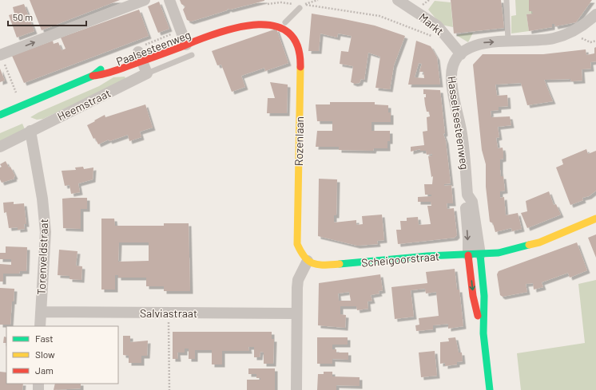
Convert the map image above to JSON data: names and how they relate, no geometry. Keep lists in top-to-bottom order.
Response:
{
  "streets": {
    "street": [
      "Markt",
      "Paalsesteenweg",
      "Heemstraat",
      "Hasseltsesteenweg",
      "Rozenlaan",
      "Torenveldstraat",
      "Scheigoorstraat",
      "Salviastraat"
    ]
  },
  "crossings": [
    ["Markt", "Hasseltsesteenweg"],
    ["Heemstraat", "Torenveldstraat"],
    ["Hasseltsesteenweg", "Scheigoorstraat"],
    ["Rozenlaan", "Scheigoorstraat"],
    ["Torenveldstraat", "Salviastraat"]
  ],
  "legend": ["Fast", "Slow", "Jam"],
  "scale_bar": "50 m"
}
